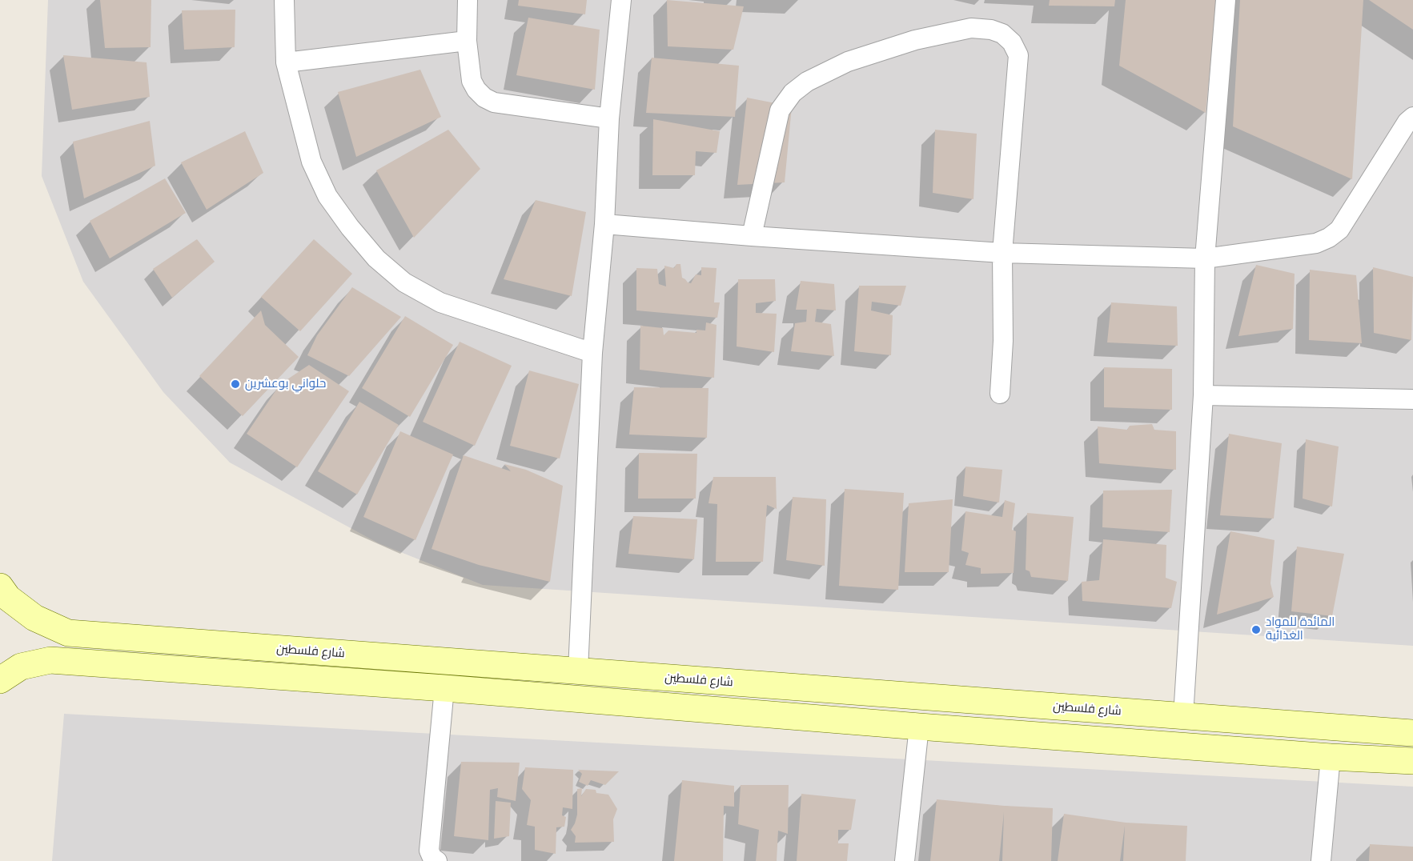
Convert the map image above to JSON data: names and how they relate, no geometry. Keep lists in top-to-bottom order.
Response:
{
  "streets": {
    "street": ["شارع فلسطين"]
  },
  "places": ["حلواني بوعشرين", "المائدة للمواد الغذائية"]
}
